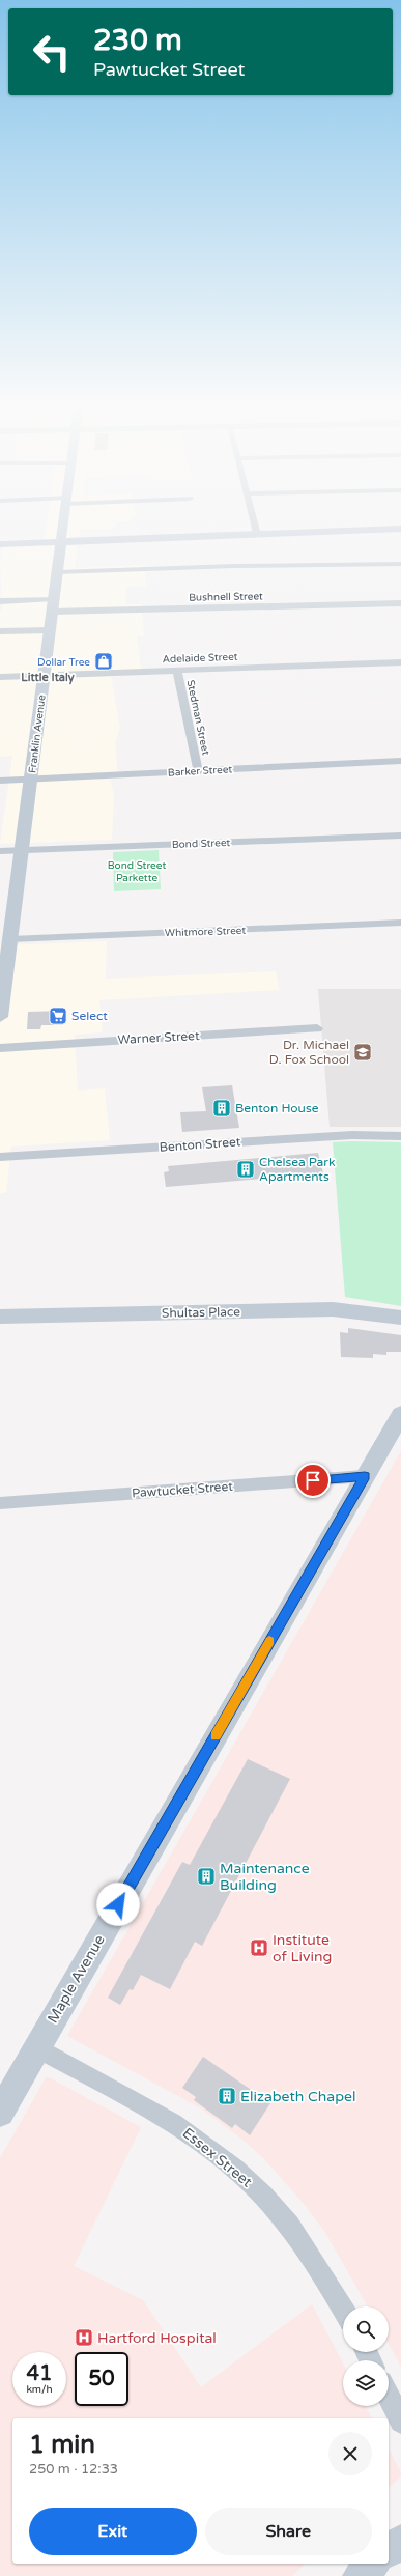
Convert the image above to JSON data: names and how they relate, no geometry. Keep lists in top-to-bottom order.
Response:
{
  "streets": {
    "main road": ["Franklin Avenue", "Shultas Place", "Maple Avenue"],
    "street": [
      "Bushnell Street",
      "Adelaide Street",
      "Stedman Street",
      "Barker Street",
      "Bond Street",
      "Whitmore Street",
      "Warner Street",
      "Benton Street",
      "Pawtucket Street",
      "Essex Street"
    ]
  },
  "crossings": [
    ["Bushnell Street", "Franklin Avenue"],
    ["Adelaide Street", "Stedman Street"],
    ["Adelaide Street", "Franklin Avenue"],
    ["Stedman Street", "Barker Street"],
    ["Franklin Avenue", "Barker Street"],
    ["Franklin Avenue", "Bond Street"],
    ["Franklin Avenue", "Whitmore Street"],
    ["Pawtucket Street", "Maple Avenue"],
    ["Maple Avenue", "Essex Street"]
  ],
  "districts": ["Little Italy"],
  "parks": ["Bond Street Parkette"],
  "places": {
    "shop": ["Dollar Tree"],
    "supermarket": ["Select"],
    "school or university": ["Dr. Michael D. Fox School"],
    "building": [
      "Benton House",
      "Chelsea Park Apartments",
      "Maintenance Building",
      "Elizabeth Chapel"
    ],
    "hospital": ["Institute of Living", "Hartford Hospital"]
  },
  "page": {
    "turn": ["230 m", "Pawtucket Street"],
    "speed": "41 km/h",
    "limit": "50",
    "heading": ["1 min", "250 m · 12:33"],
    "buttons": ["Exit", "Share"]
  }
}
